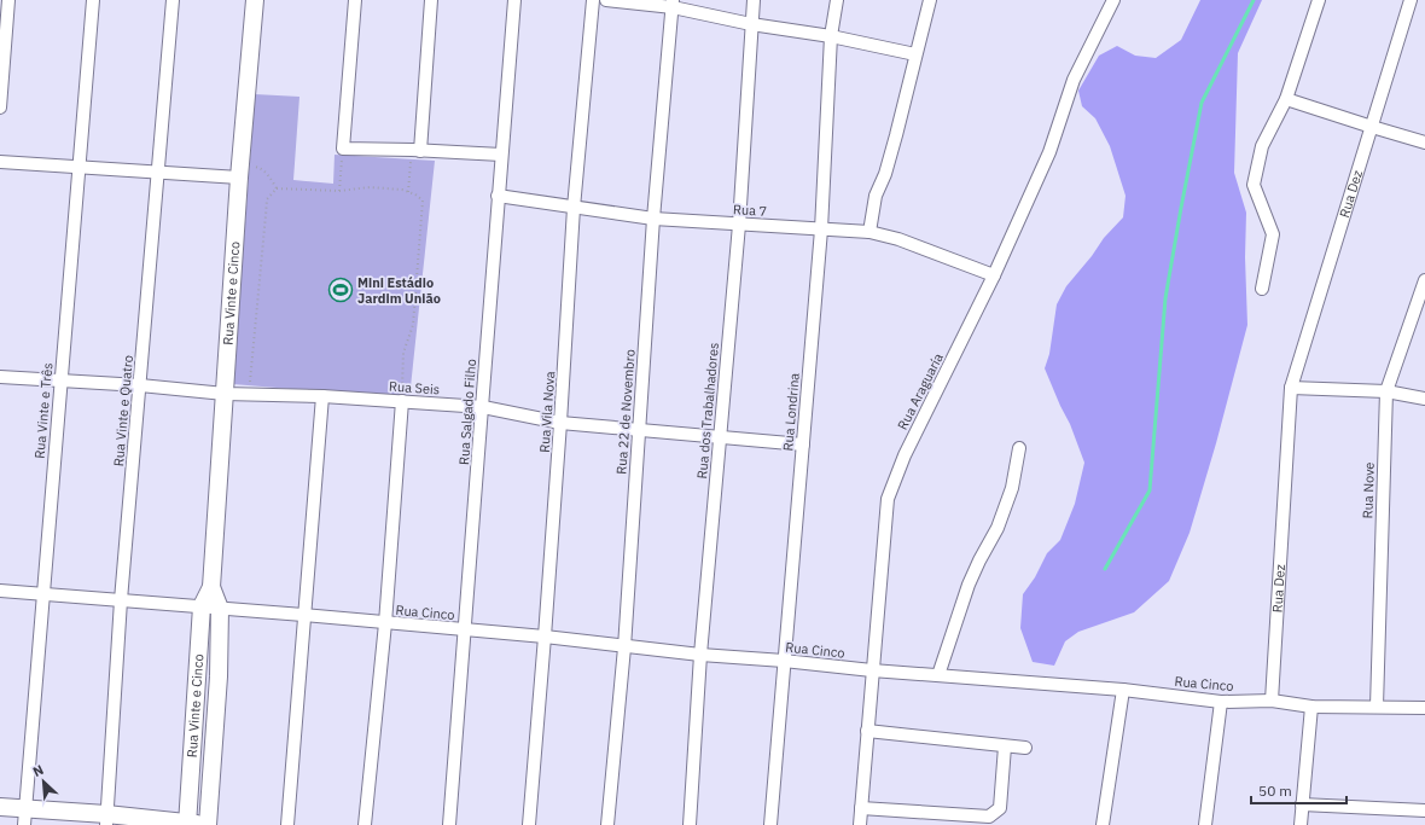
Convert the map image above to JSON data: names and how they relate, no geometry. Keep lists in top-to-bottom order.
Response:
{
  "streets": {
    "street": [
      "Rua Dez",
      "Rua 7",
      "Rua Vinte e Cinco",
      "Rua Seis",
      "Rua Araguaría",
      "Rua Vinte e Três",
      "Rua Vinte e Quatro",
      "Rua dos Trabalhadores",
      "Rua Salgado Filho",
      "Rua Vila Nova",
      "Rua 22 de Novembro",
      "Rua Londrina",
      "Rua Nove",
      "Rua Cinco"
    ]
  },
  "crossings": [
    ["Rua Dez", "Rua Cinco"],
    ["Rua 7", "Rua Araguaría"],
    ["Rua 7", "Rua dos Trabalhadores"],
    ["Rua 7", "Rua Salgado Filho"],
    ["Rua 7", "Rua Vila Nova"],
    ["Rua 7", "Rua 22 de Novembro"],
    ["Rua 7", "Rua Londrina"],
    ["Rua Vinte e Cinco", "Rua Seis"],
    ["Rua Vinte e Cinco", "Rua Cinco"],
    ["Rua Seis", "Rua Vinte e Três"],
    ["Rua Seis", "Rua Vinte e Quatro"],
    ["Rua Seis", "Rua dos Trabalhadores"],
    ["Rua Seis", "Rua Salgado Filho"],
    ["Rua Seis", "Rua Vila Nova"],
    ["Rua Seis", "Rua 22 de Novembro"],
    ["Rua Seis", "Rua Londrina"],
    ["Rua Araguaría", "Rua Cinco"],
    ["Rua Vinte e Três", "Rua Cinco"],
    ["Rua Vinte e Quatro", "Rua Cinco"],
    ["Rua dos Trabalhadores", "Rua Cinco"],
    ["Rua Salgado Filho", "Rua Cinco"],
    ["Rua Vila Nova", "Rua Cinco"],
    ["Rua 22 de Novembro", "Rua Cinco"],
    ["Rua Londrina", "Rua Cinco"],
    ["Rua Nove", "Rua Cinco"]
  ],
  "places": {
    "sports": ["Mini Estádio Jardim União"]
  },
  "scale_bar": "50 m",
  "north": "top left"
}
